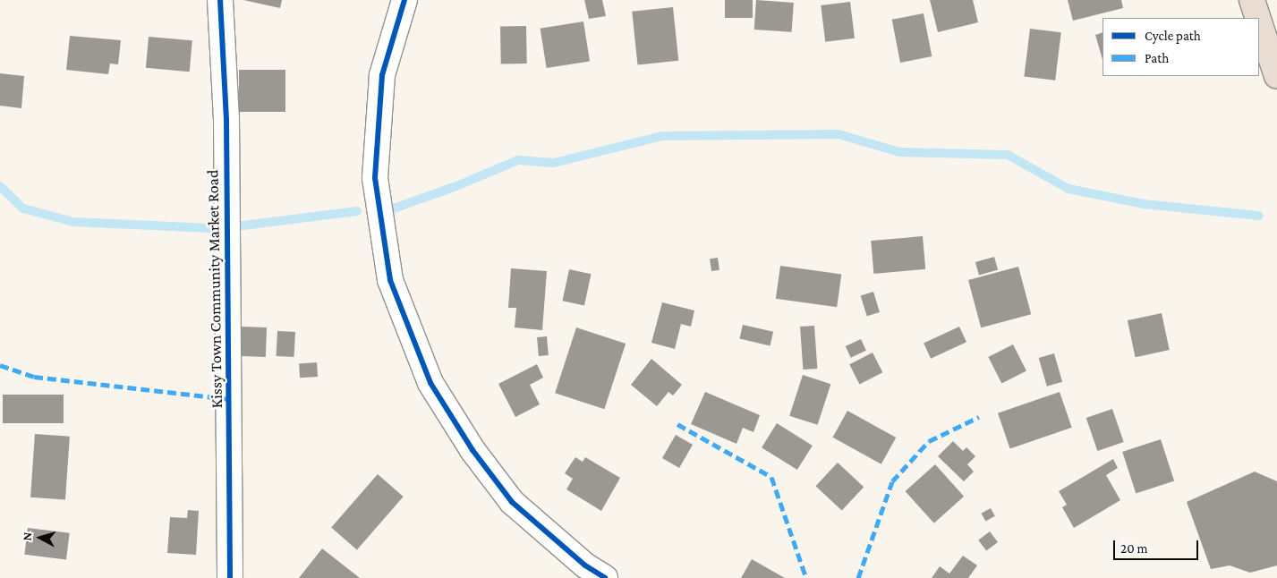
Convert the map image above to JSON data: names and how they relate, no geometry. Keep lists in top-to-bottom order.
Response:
{
  "streets": {
    "street": ["Kissy Town Community Market Road"]
  },
  "legend": ["Cycle path", "Path"],
  "scale_bar": "20 m",
  "north": "left"
}
